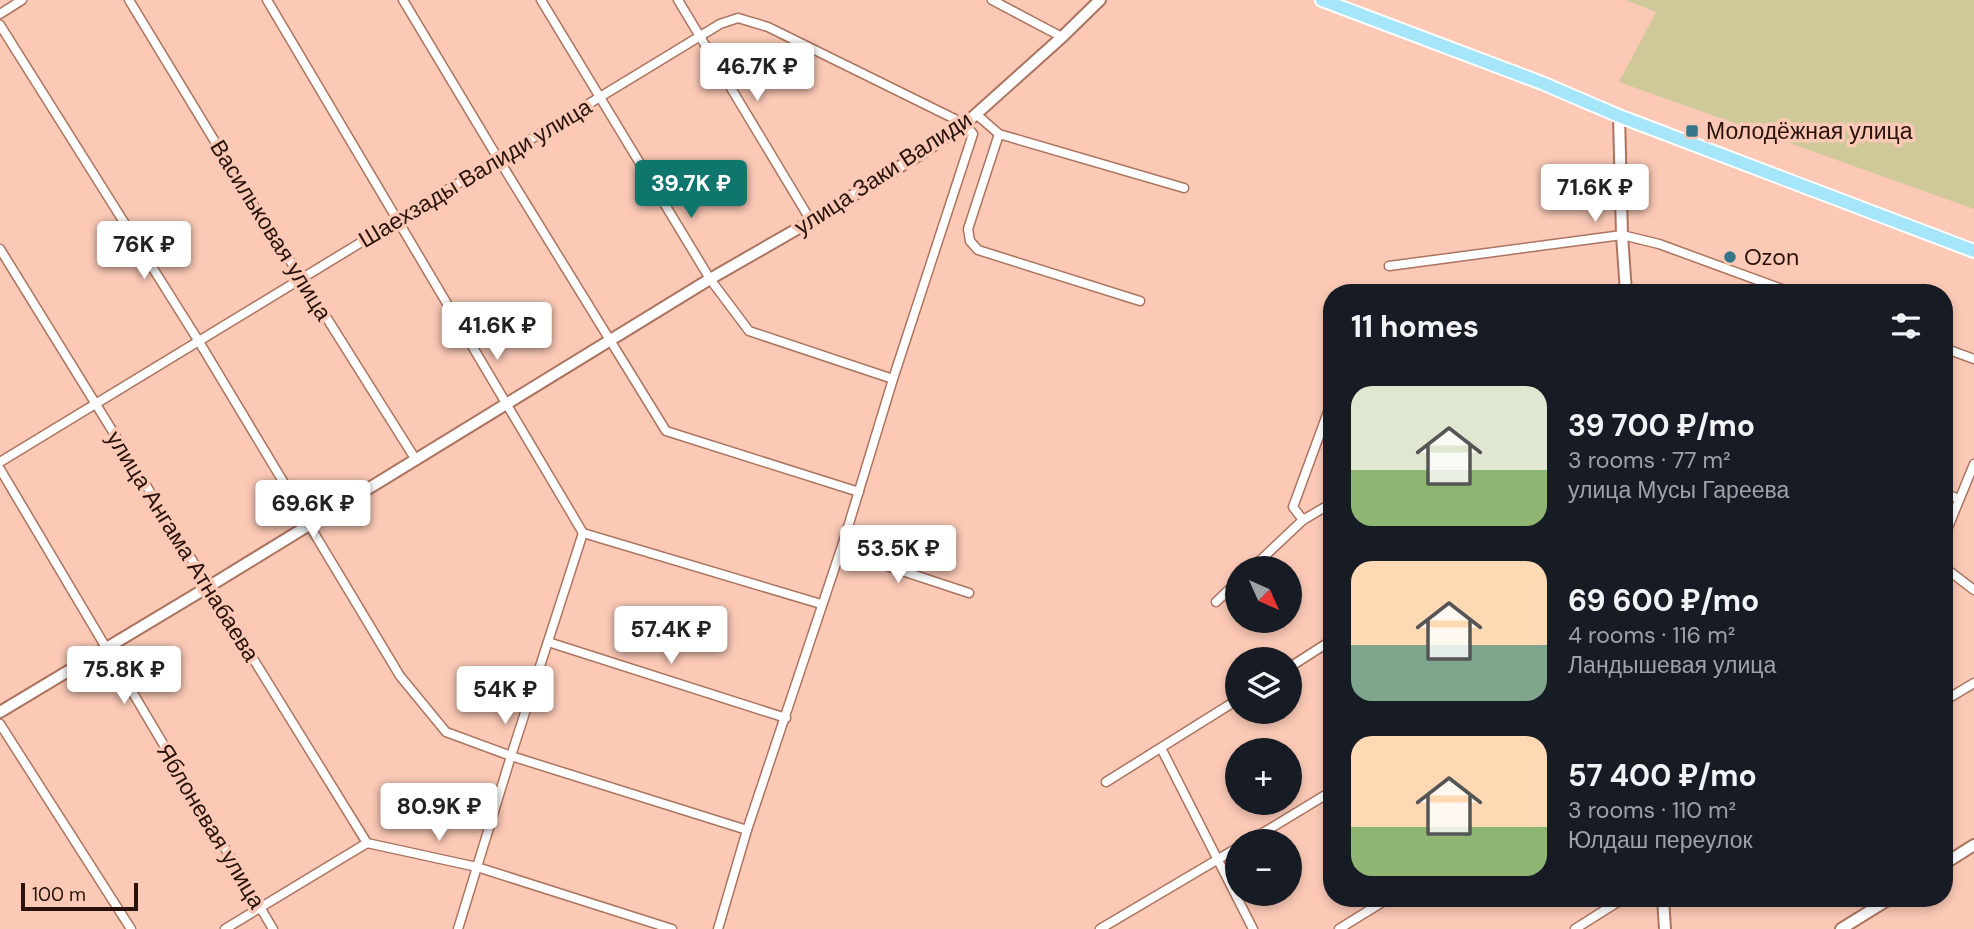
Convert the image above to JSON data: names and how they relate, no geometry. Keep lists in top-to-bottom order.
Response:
{
  "streets": {
    "street": [
      "Шаехзады Валиди улица",
      "улица Заки Валиди",
      "Васильковая улица",
      "улица Ангама Атнабаева",
      "Яблоневая улица"
    ]
  },
  "crossings": [
    ["Шаехзады Валиди улица", "улица Заки Валиди"],
    ["Шаехзады Валиди улица", "Васильковая улица"],
    ["Шаехзады Валиди улица", "улица Ангама Атнабаева"],
    ["улица Заки Валиди", "Васильковая улица"],
    ["улица Заки Валиди", "улица Ангама Атнабаева"],
    ["улица Заки Валиди", "Яблоневая улица"]
  ],
  "places": {
    "transit": ["Молодёжная улица"],
    "other": ["Ozon"]
  },
  "scale_bar": "100 m",
  "north": "bottom right",
  "page": {
    "price": [
      "46.7K ₽",
      "39.7K ₽",
      "71.6K ₽",
      "76K ₽",
      "41.6K ₽",
      "69.6K ₽",
      "53.5K ₽",
      "57.4K ₽",
      "75.8K ₽",
      "54K ₽",
      "80.9K ₽"
    ],
    "heading": "11 homes",
    "list": [
      {
        "name": "39 700 ₽/mo",
        "note": "3 rooms · 77 m² · улица Мусы Гареева"
      },
      {
        "name": "69 600 ₽/mo",
        "note": "4 rooms · 116 m² · Ландышевая улица"
      },
      {
        "name": "57 400 ₽/mo",
        "note": "3 rooms · 110 m² · Юлдаш переулок"
      }
    ],
    "map_buttons": ["+", "−"],
    "scale": "100 m"
  }
}
